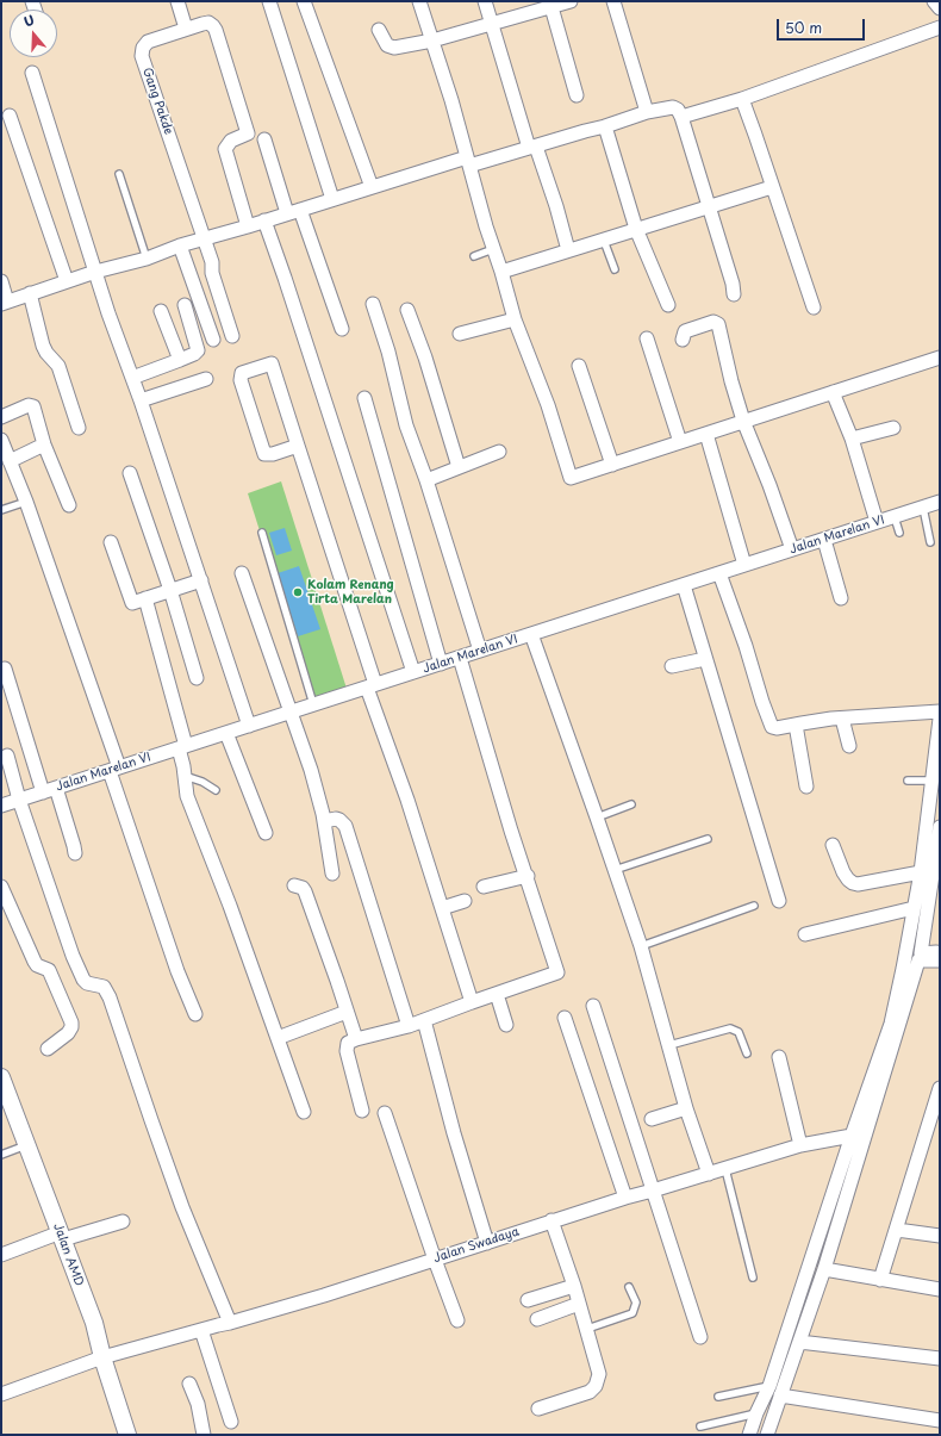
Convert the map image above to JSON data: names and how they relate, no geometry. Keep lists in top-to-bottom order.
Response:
{
  "streets": {
    "street": [
      "Gang Pakde",
      "Jalan Marelan VI",
      "Jalan Swadaya",
      "Jalan AMD"
    ]
  },
  "crossings": [
    ["Jalan Swadaya", "Jalan AMD"]
  ],
  "places": ["Kolam Renang Tirta Marelan"],
  "scale_bar": "50 m",
  "north": "top"
}
